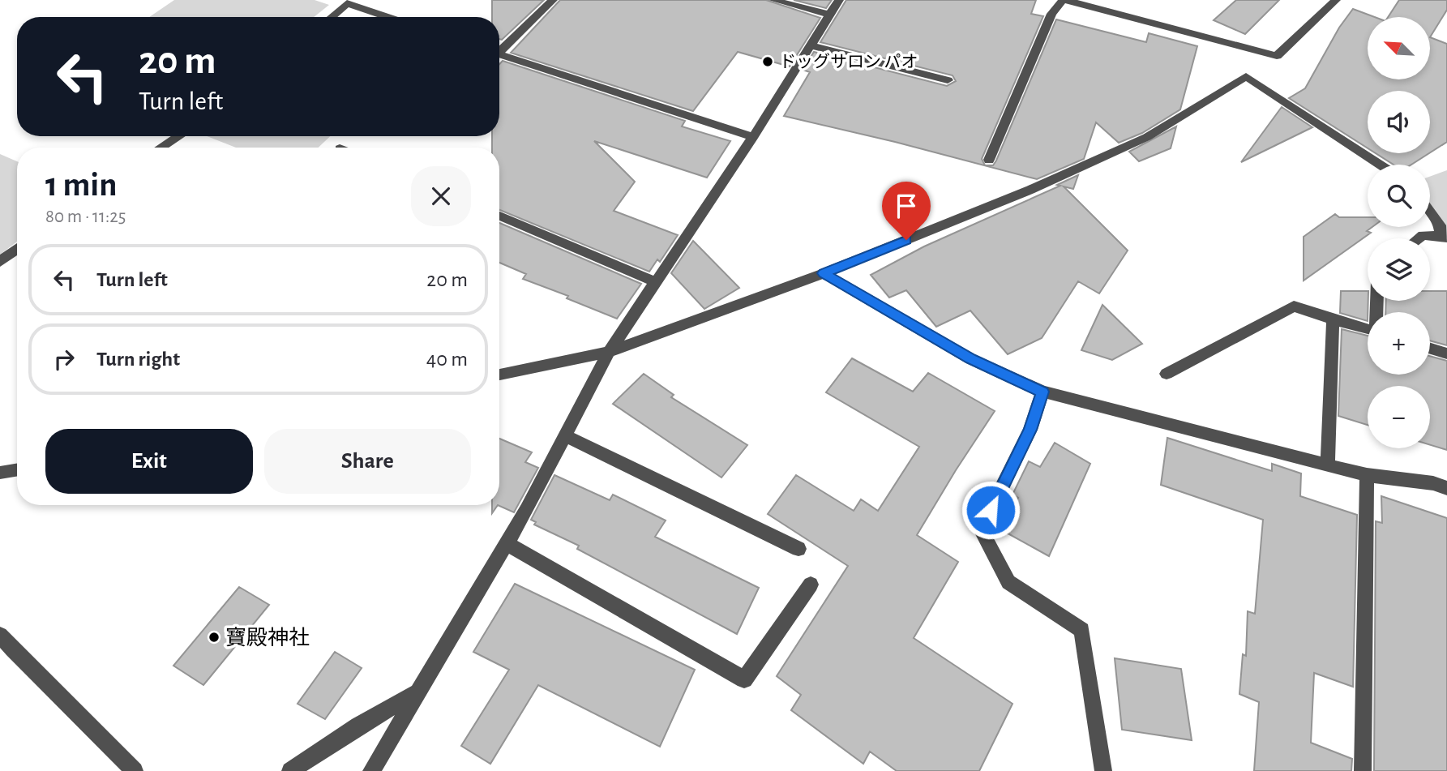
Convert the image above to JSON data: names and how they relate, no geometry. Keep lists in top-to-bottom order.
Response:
{
  "places": ["ドッグサロン パオ", "寶殿神社"],
  "north": "top left",
  "page": {
    "map_buttons": ["+", "−"],
    "turn": ["20 m", "Turn left"],
    "heading": ["1 min", "80 m · 11:25"],
    "list": [
      {
        "name": "Turn left",
        "value": "20 m"
      },
      {
        "name": "Turn right",
        "value": "40 m"
      }
    ],
    "buttons": ["Exit", "Share"]
  }
}
